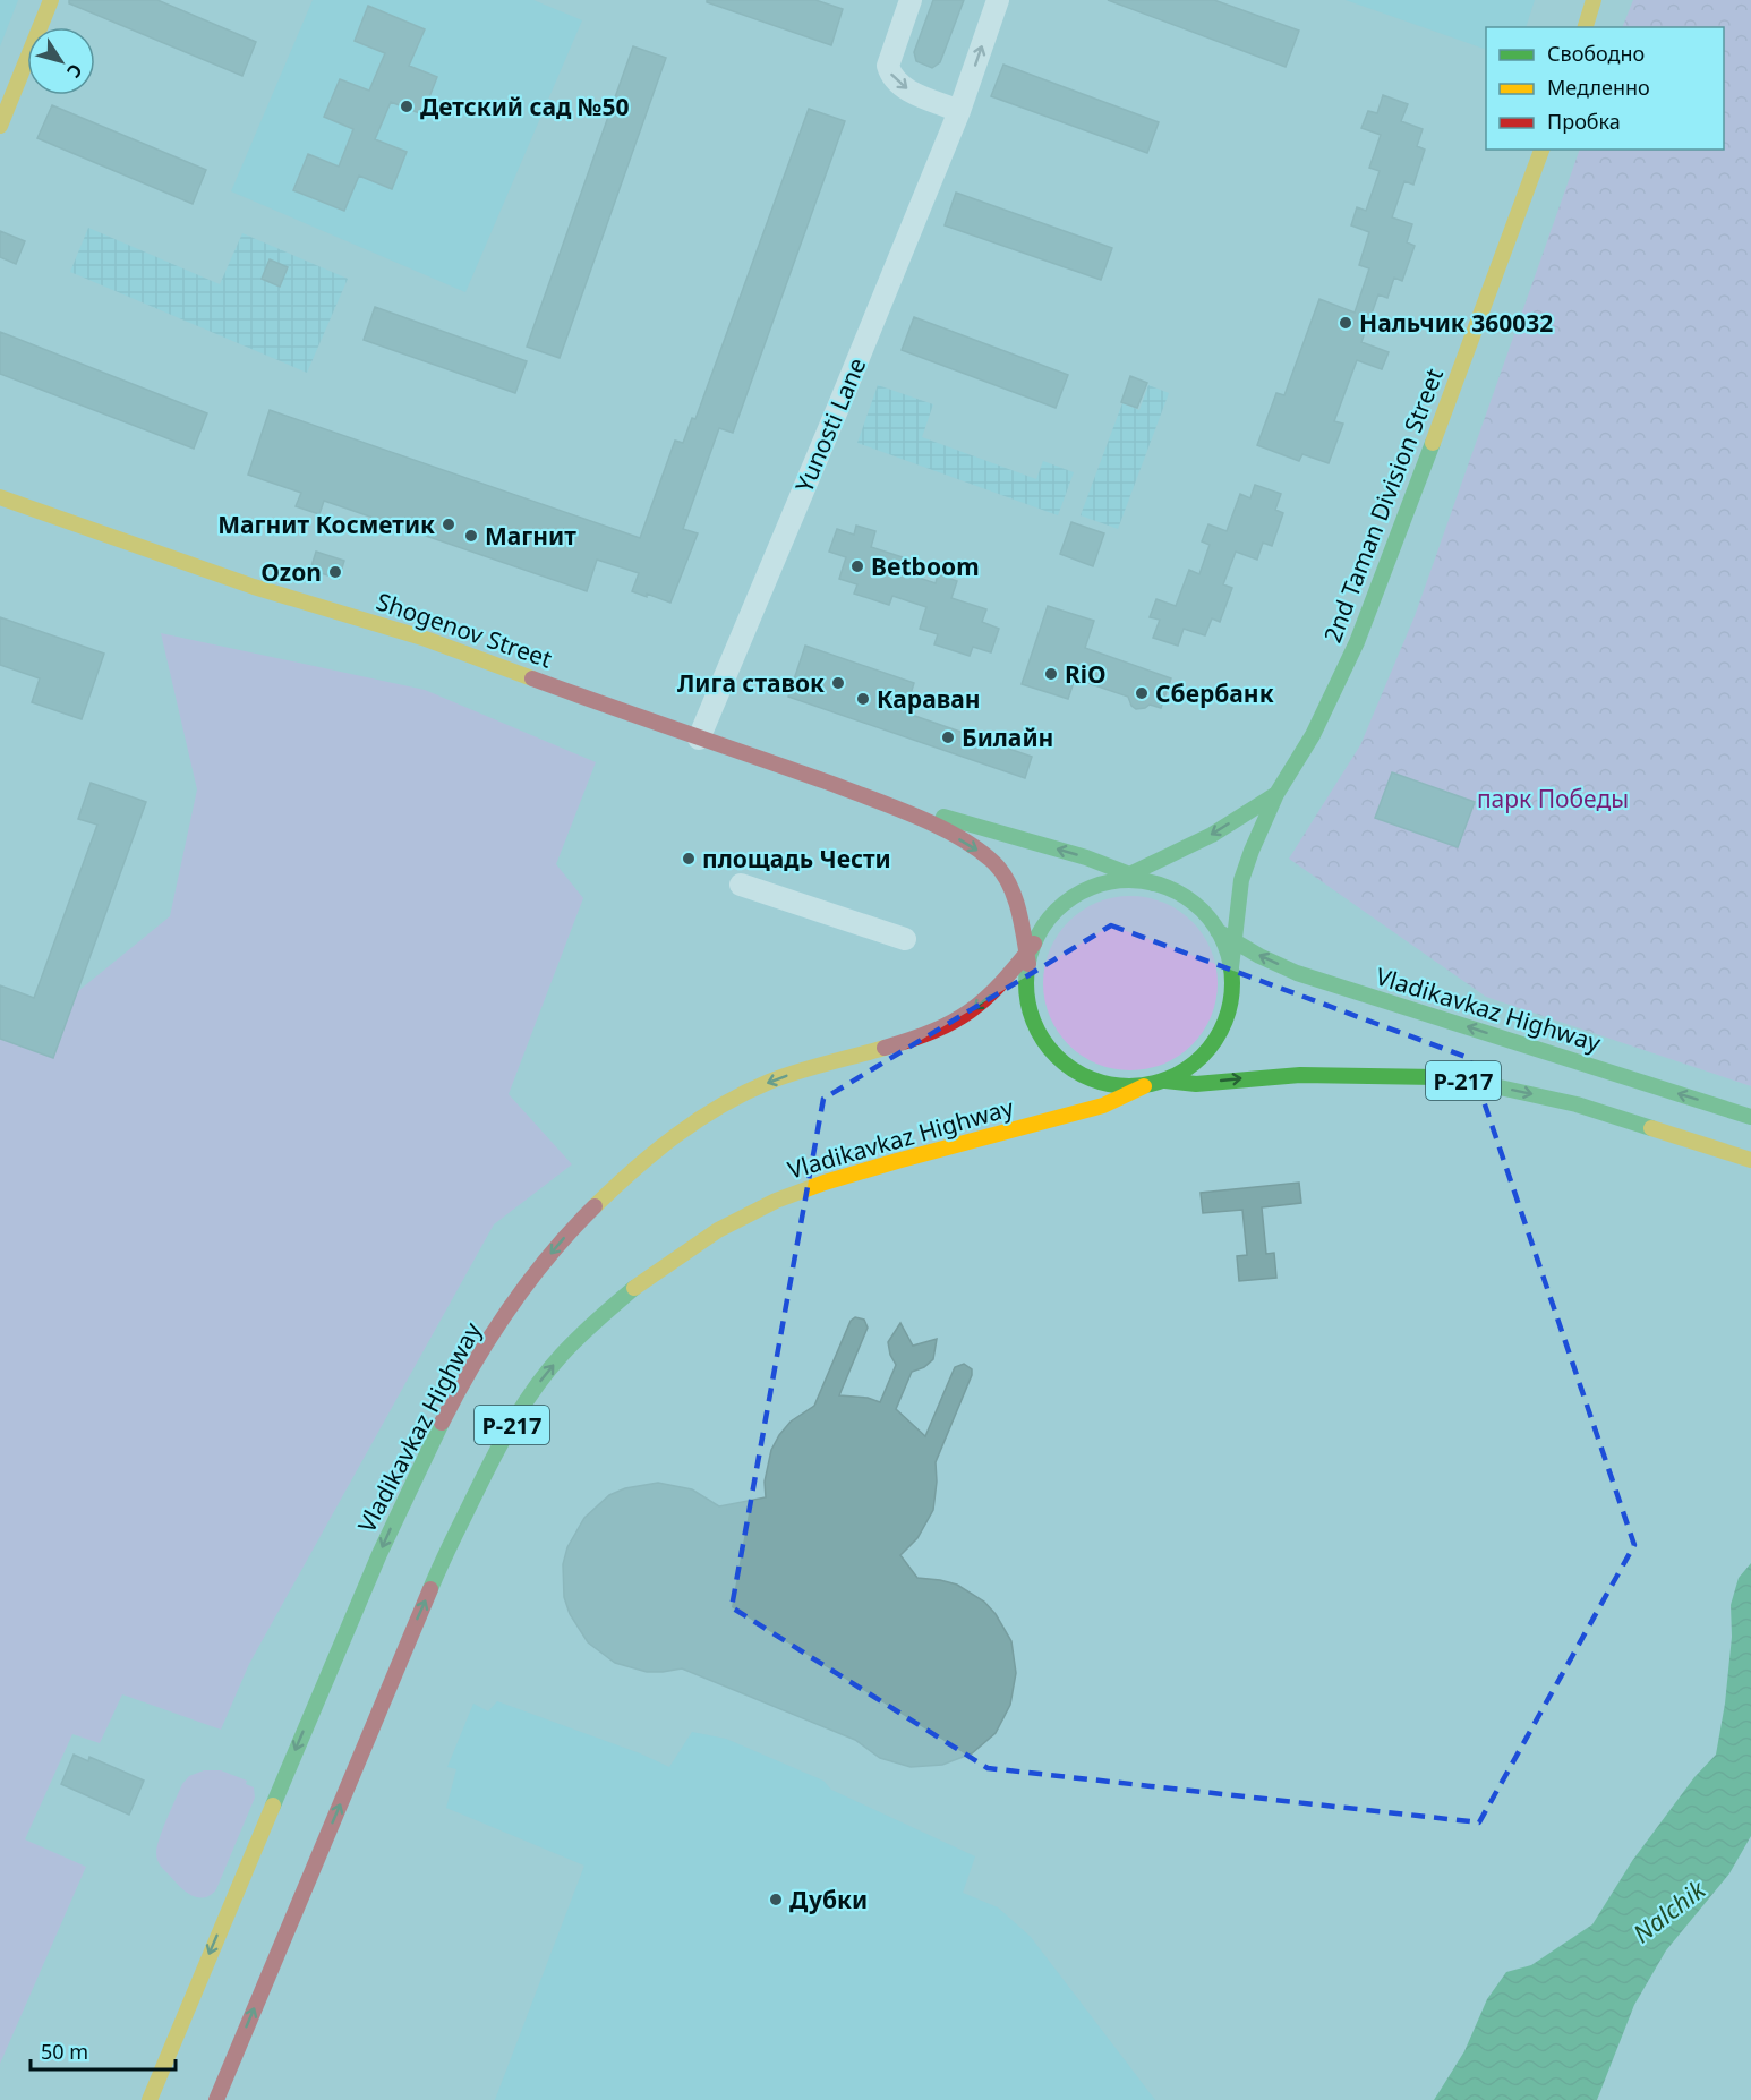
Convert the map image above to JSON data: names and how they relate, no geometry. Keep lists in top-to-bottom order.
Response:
{
  "streets": {
    "main road": [
      "2nd Taman Division Street",
      "Shogenov Street",
      "Vladikavkaz Highway",
      "Р-217"
    ],
    "street": ["Yunosti Lane"]
  },
  "crossings": [
    ["Yunosti Lane", "Shogenov Street"],
    ["2nd Taman Division Street", "Vladikavkaz Highway"],
    ["2nd Taman Division Street", "Р-217"],
    ["Vladikavkaz Highway", "Р-217"]
  ],
  "water": ["Nalchik"],
  "parks": ["парк Победы"],
  "places": [
    "Детский сад №50",
    "Нальчик 360032",
    "Магнит Косметик",
    "Магнит",
    "Betboom",
    "Ozon",
    "RiO",
    "Лига ставок",
    "Сбербанк",
    "Караван",
    "Билайн",
    "площадь Чести",
    "Дубки"
  ],
  "legend": ["Свободно", "Медленно", "Пробка"],
  "scale_bar": "50 m",
  "north": "bottom right"
}
